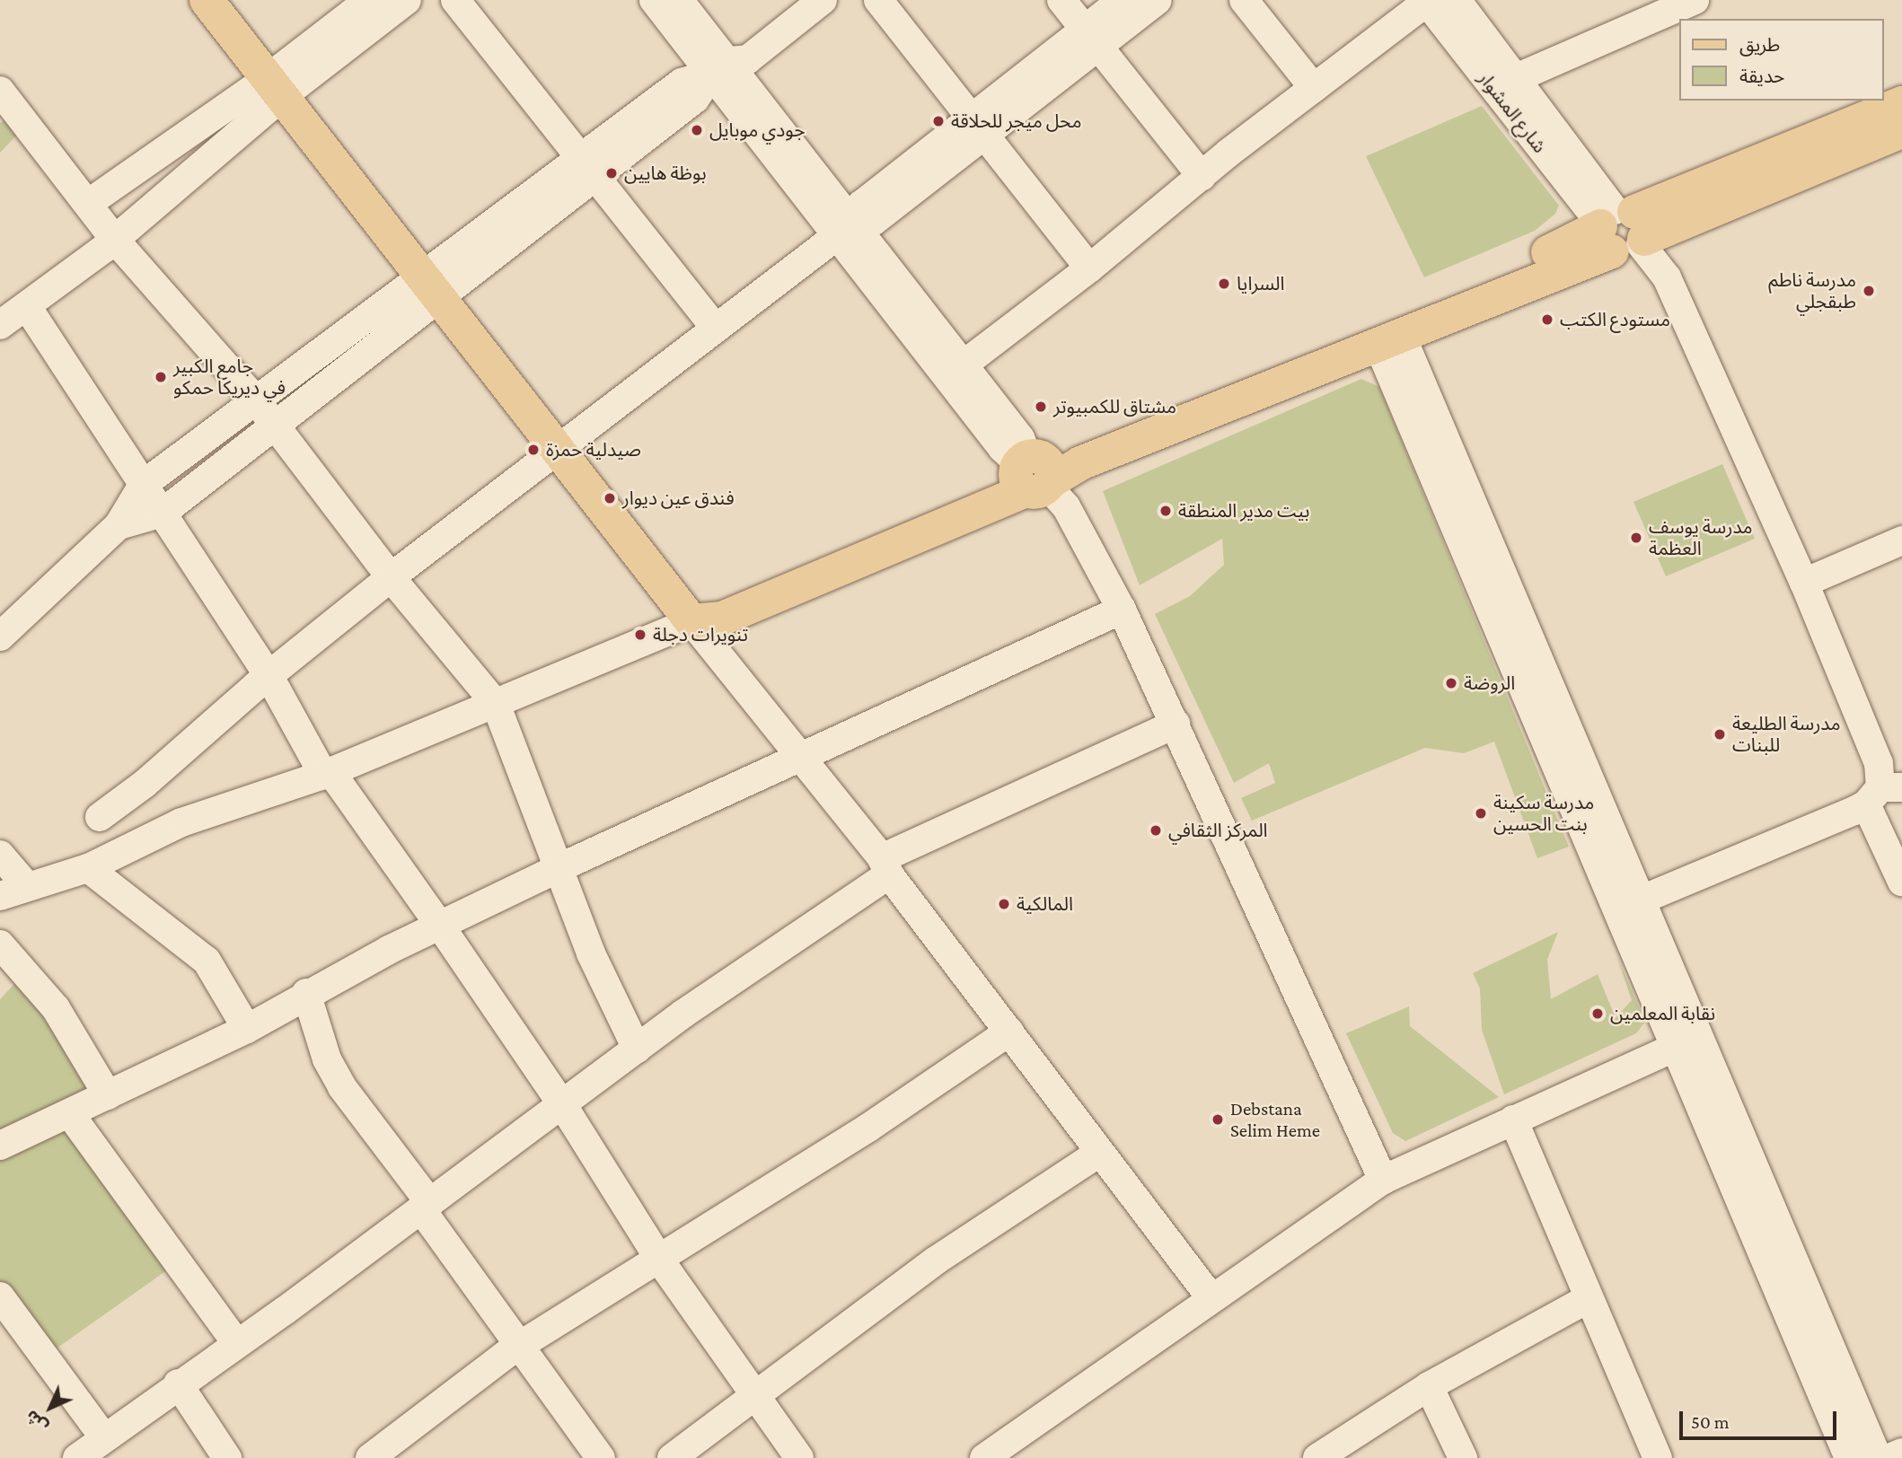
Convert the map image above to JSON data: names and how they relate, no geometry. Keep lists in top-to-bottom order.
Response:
{
  "streets": {
    "street": ["شارع المشوار"]
  },
  "places": [
    "محل ميجر للحلاقة",
    "جودي موبايل",
    "بوظة هايين",
    "السرايا",
    "مدرسة ناطم طبقجلي",
    "مستودع الكتب",
    "جامع الكبير في ديريكا حمكو",
    "مشتاق للكمبيوتر",
    "صيدلية حمزة",
    "فندق عين ديوار",
    "بيت مدير المنطقة",
    "مدرسة يوسف العظمة",
    "تنويرات دجلة",
    "الروضة",
    "مدرسة الطليعة للبنات",
    "مدرسة سكينة بنت الحسين",
    "المركز الثقافي",
    "المالكية",
    "نقابة المعلمين",
    "Debstana Selim Heme"
  ],
  "legend": ["طريق", "حديقة"],
  "scale_bar": "50 m",
  "north": "bottom left"
}
